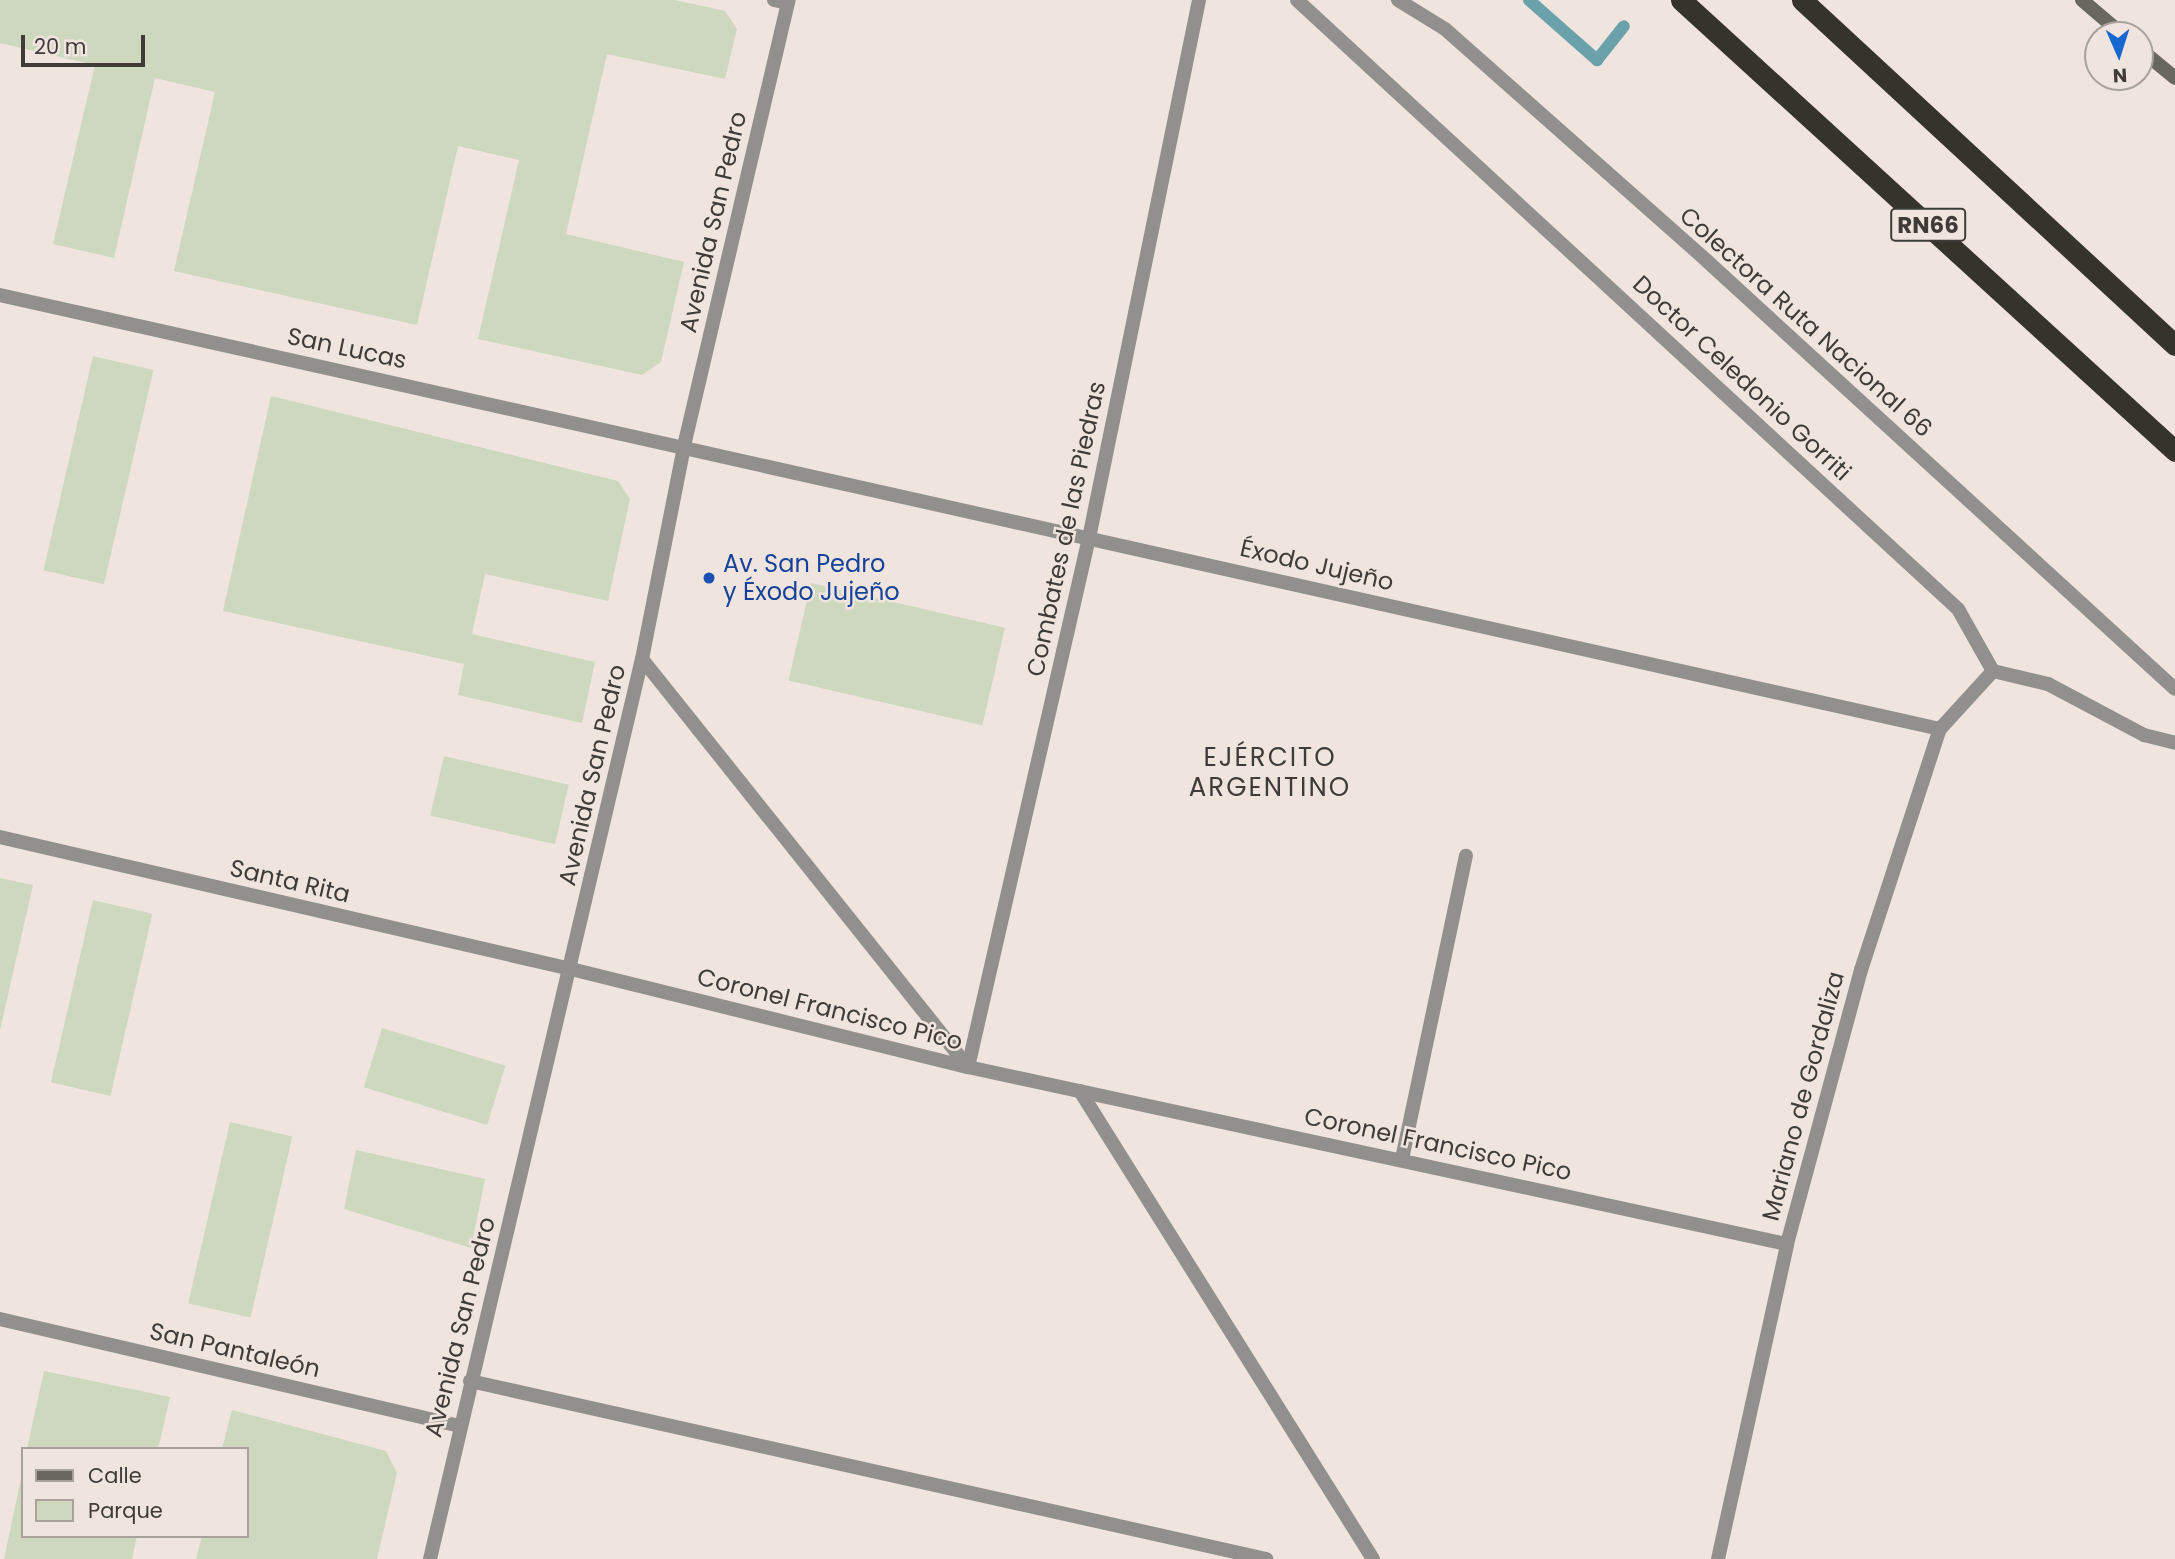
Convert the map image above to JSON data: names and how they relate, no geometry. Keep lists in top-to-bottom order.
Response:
{
  "streets": {
    "highway": ["RN66"],
    "street": [
      "Avenida San Pedro",
      "Colectora Ruta Nacional 66",
      "San Lucas",
      "Doctor Celedonio Gorriti",
      "Combates de las Piedras",
      "Éxodo Jujeño",
      "Santa Rita",
      "Coronel Francisco Pico",
      "Mariano de Gordaliza",
      "San Pantaleón"
    ]
  },
  "crossings": [
    ["Avenida San Pedro", "San Lucas"],
    ["Avenida San Pedro", "Éxodo Jujeño"],
    ["Avenida San Pedro", "Santa Rita"],
    ["Avenida San Pedro", "Coronel Francisco Pico"],
    ["Avenida San Pedro", "San Pantaleón"],
    ["San Lucas", "Éxodo Jujeño"],
    ["Doctor Celedonio Gorriti", "Mariano de Gordaliza"],
    ["Combates de las Piedras", "Éxodo Jujeño"],
    ["Combates de las Piedras", "Coronel Francisco Pico"],
    ["Éxodo Jujeño", "Mariano de Gordaliza"],
    ["Santa Rita", "Coronel Francisco Pico"],
    ["Coronel Francisco Pico", "Mariano de Gordaliza"]
  ],
  "districts": ["EJÉRCITO ARGENTINO"],
  "places": ["Av. San Pedro y Éxodo Jujeño"],
  "legend": ["Calle", "Parque"],
  "scale_bar": "20 m",
  "north": "bottom"
}
